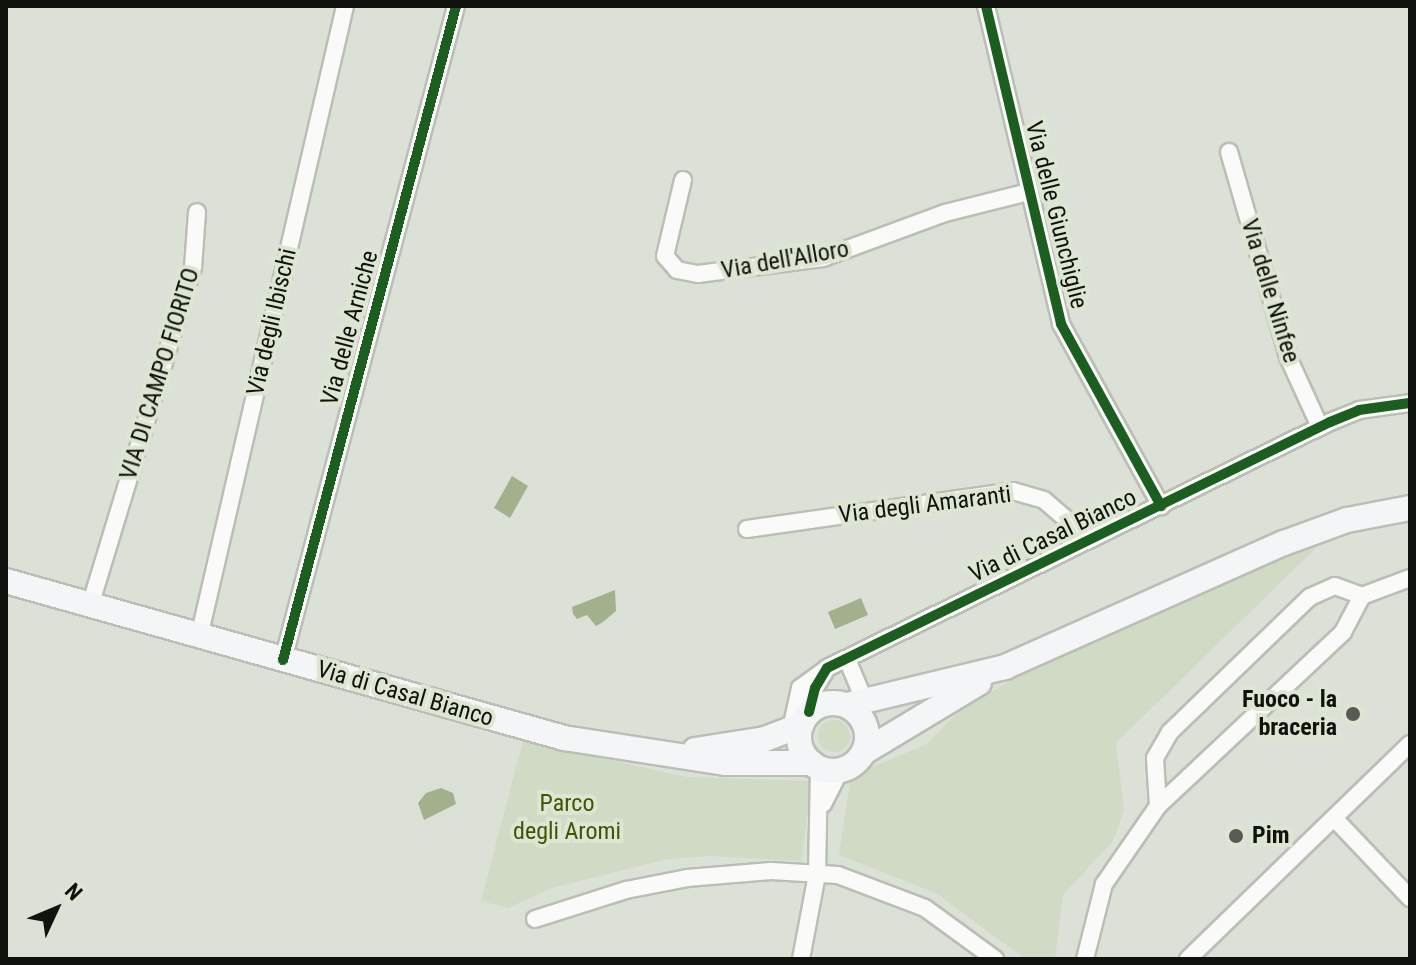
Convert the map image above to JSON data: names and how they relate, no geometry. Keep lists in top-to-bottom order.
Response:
{
  "streets": {
    "main road": ["Via di Casal Bianco"],
    "street": [
      "Via delle Giunchiglie",
      "Via dell'Alloro",
      "Via delle Ninfee",
      "Via degli Ibischi",
      "Via delle Arniche",
      "VIA DI CAMPO FIORITO",
      "Via degli Amaranti"
    ]
  },
  "crossings": [
    ["Via delle Giunchiglie", "Via dell'Alloro"],
    ["Via delle Giunchiglie", "Via di Casal Bianco"],
    ["Via delle Ninfee", "Via di Casal Bianco"],
    ["Via degli Ibischi", "Via di Casal Bianco"],
    ["Via delle Arniche", "Via di Casal Bianco"],
    ["VIA DI CAMPO FIORITO", "Via di Casal Bianco"],
    ["Via degli Amaranti", "Via di Casal Bianco"]
  ],
  "parks": ["Parco degli Aromi"],
  "places": ["Fuoco - la braceria", "Pim"],
  "north": "top right"
}
